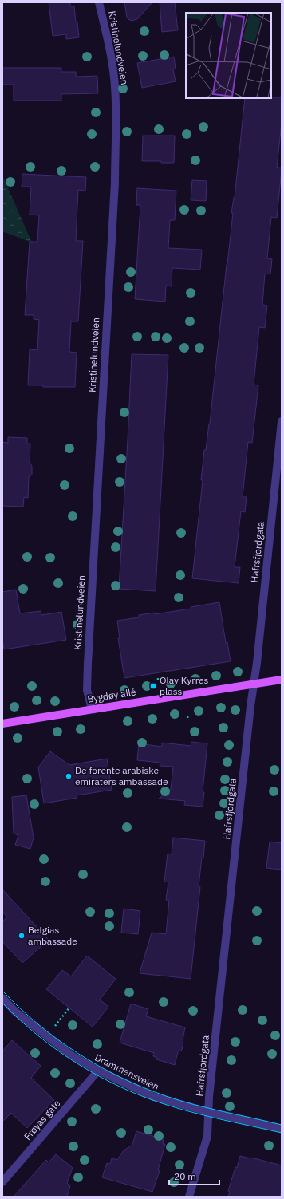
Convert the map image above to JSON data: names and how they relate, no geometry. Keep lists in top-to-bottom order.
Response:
{
  "streets": {
    "main road": ["Bygdøy allé"],
    "street": [
      "Kristinelundveien",
      "Hafrsfjordgata",
      "Drammensveien",
      "Frøyas gate"
    ]
  },
  "crossings": [
    ["Kristinelundveien", "Bygdøy allé"],
    ["Hafrsfjordgata", "Bygdøy allé"],
    ["Hafrsfjordgata", "Drammensveien"],
    ["Drammensveien", "Frøyas gate"]
  ],
  "places": {
    "transit": ["Olav Kyrres plass"],
    "other": ["De forente arabiske emiraters ambassade", "Belgias ambassade"]
  },
  "scale_bar": "20 m"
}
